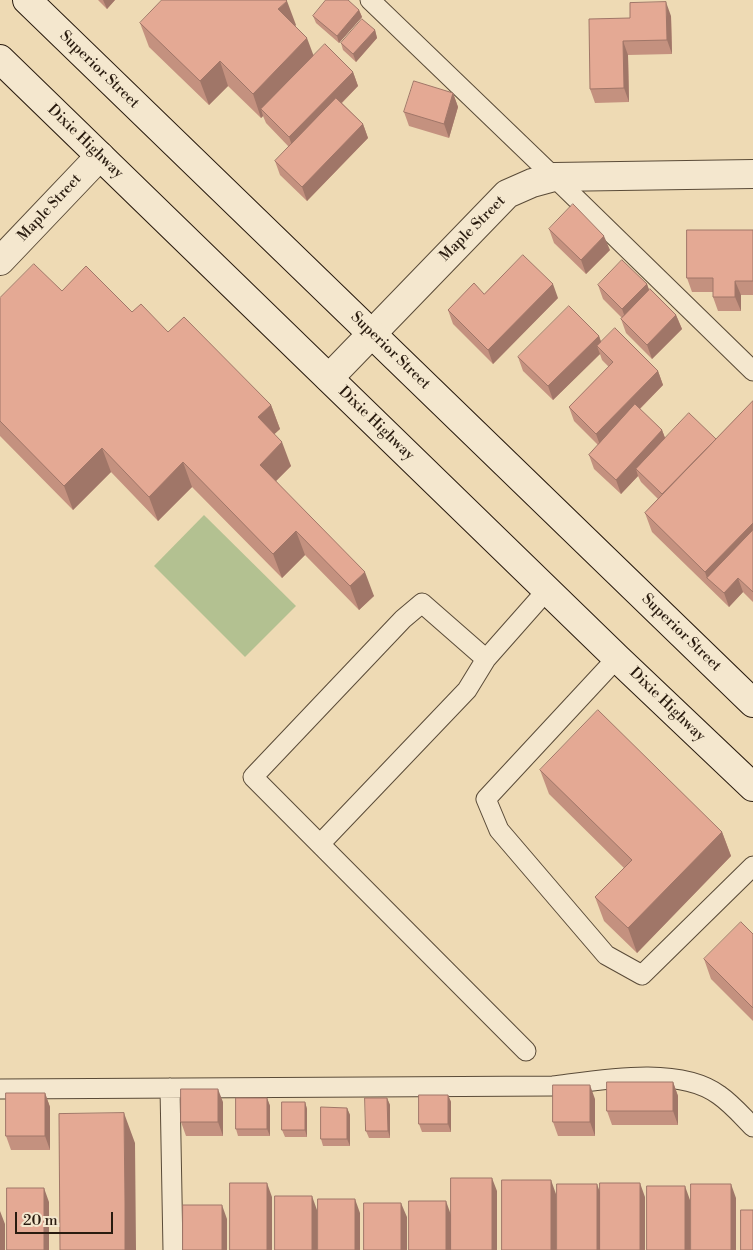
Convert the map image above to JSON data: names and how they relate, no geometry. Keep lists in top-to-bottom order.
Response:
{
  "streets": {
    "main road": ["Superior Street", "Dixie Highway", "Maple Street"]
  },
  "crossings": [
    ["Superior Street", "Maple Street"],
    ["Dixie Highway", "Maple Street"]
  ],
  "scale_bar": "20 m"
}
